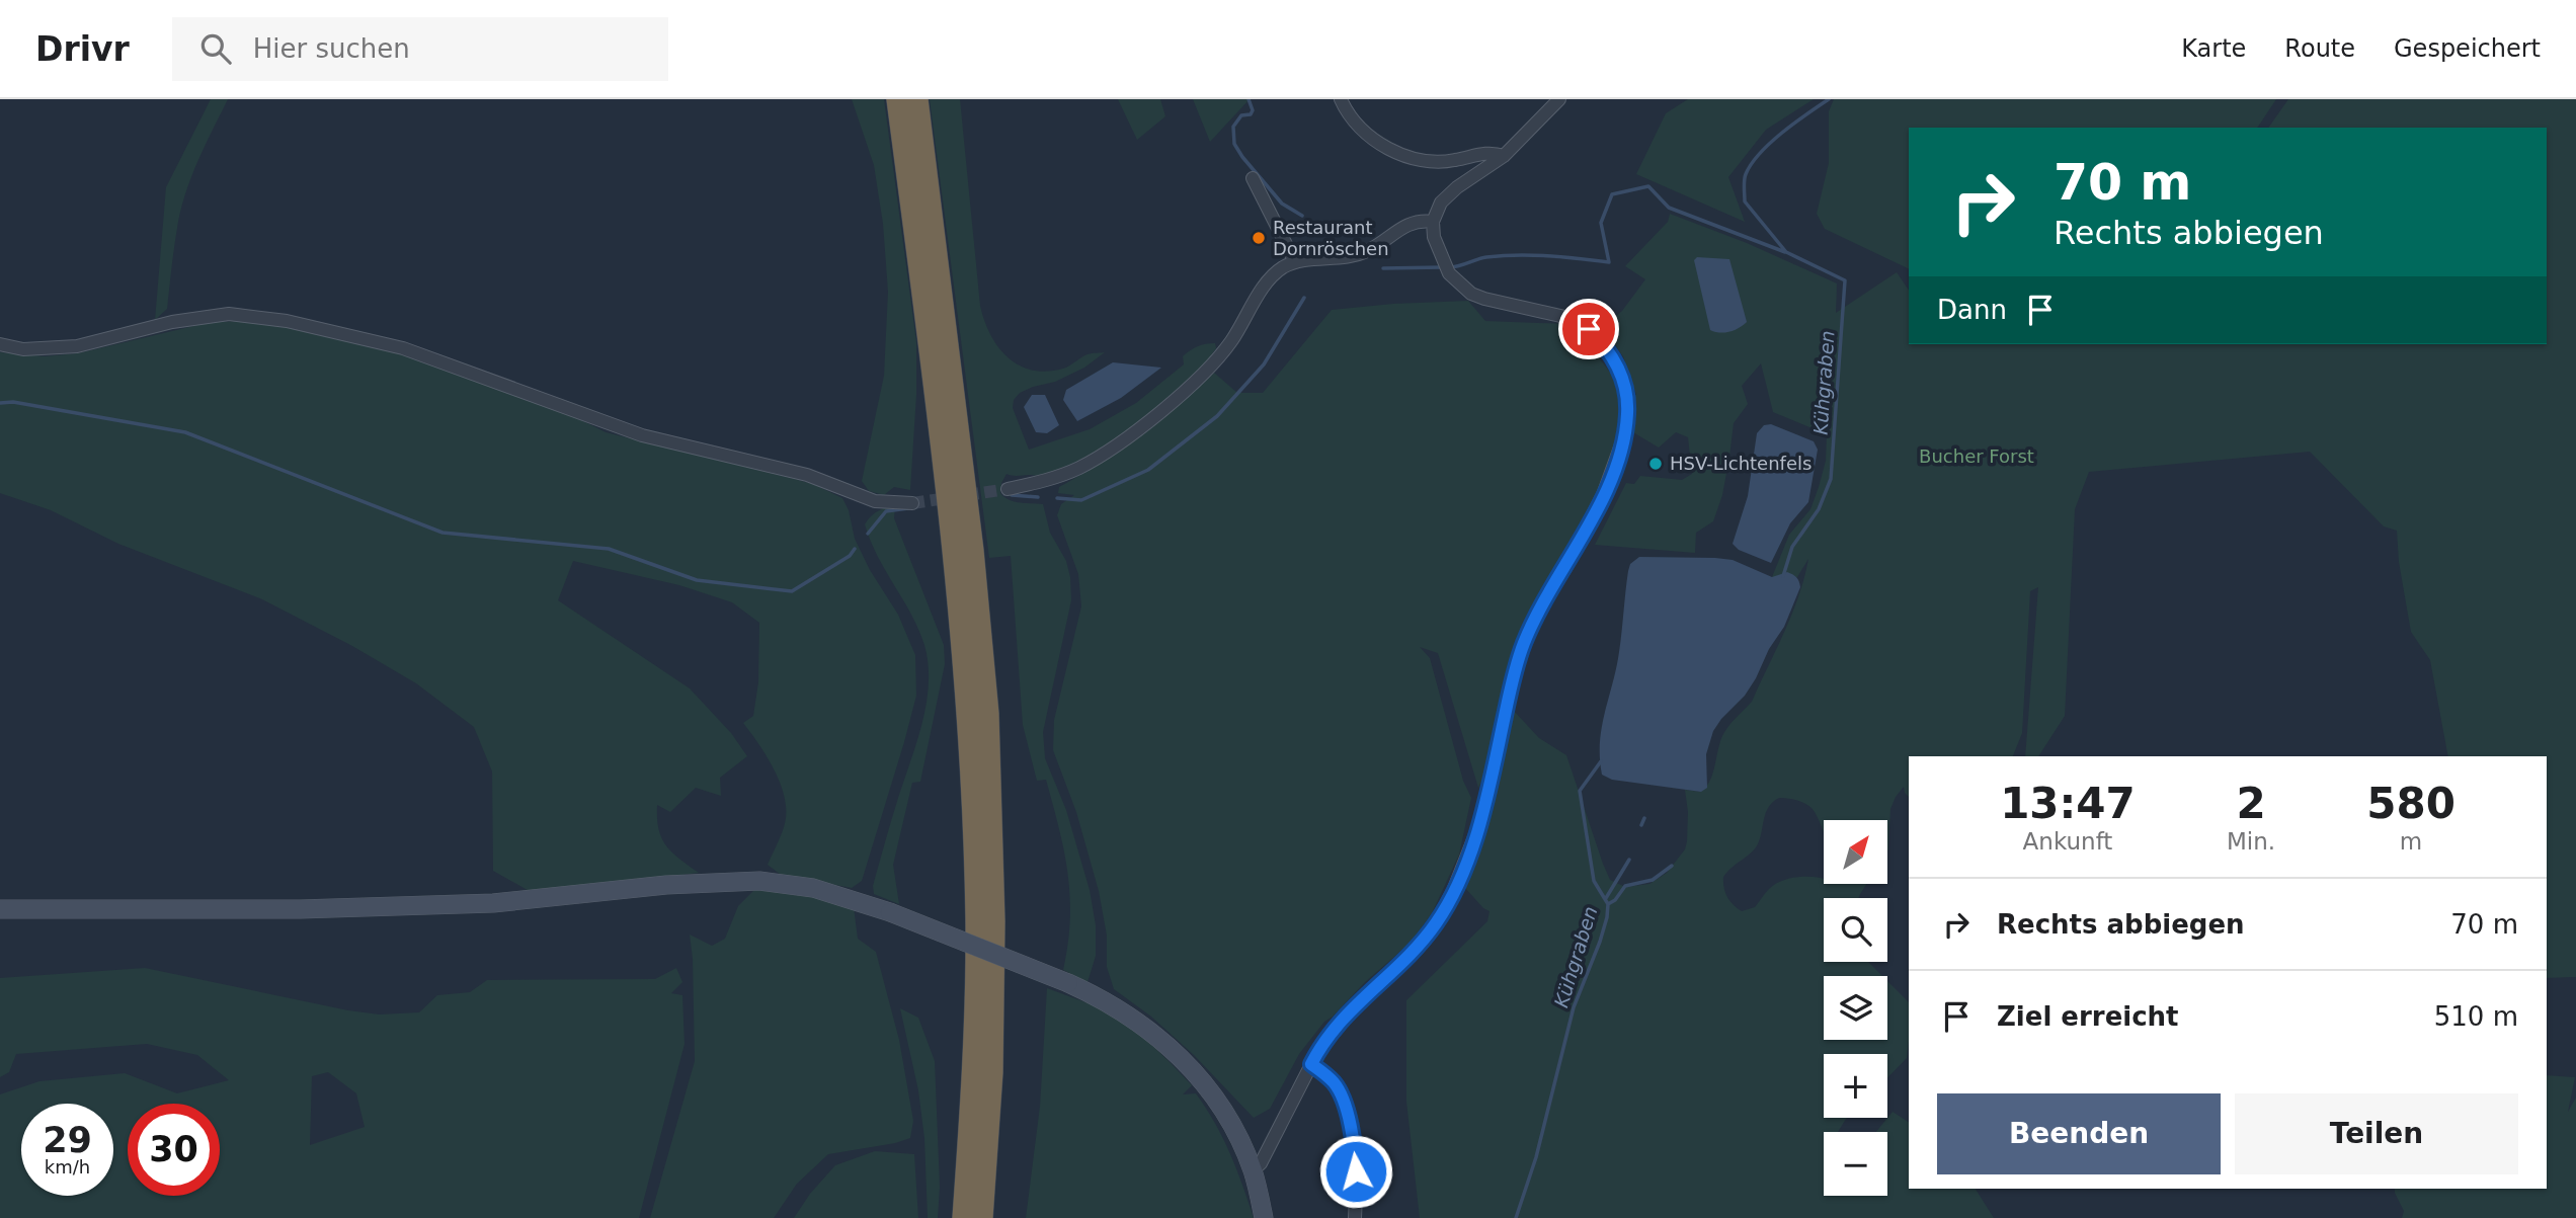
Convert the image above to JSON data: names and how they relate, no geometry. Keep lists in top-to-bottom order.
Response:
{
  "water": ["Kühgraben"],
  "parks": ["Bucher Forst"],
  "places": ["Restaurant Dornröschen", "HSV-Lichtenfels"],
  "north": "top right",
  "page": {
    "header": "Drivr",
    "search": "Hier suchen",
    "nav": ["Karte", "Route", "Gespeichert"],
    "turn": ["70 m", "Rechts abbiegen"],
    "then": "Dann",
    "eta": [
      "13:47",
      "Ankunft",
      "2",
      "Min.",
      "580",
      "m"
    ],
    "map_buttons": ["+", "−"],
    "list": [
      {
        "name": "Rechts abbiegen",
        "value": "70 m"
      },
      {
        "name": "Ziel erreicht",
        "value": "510 m"
      }
    ],
    "buttons": ["Beenden", "Teilen"],
    "speed": "29 km/h",
    "limit": "30"
  }
}
